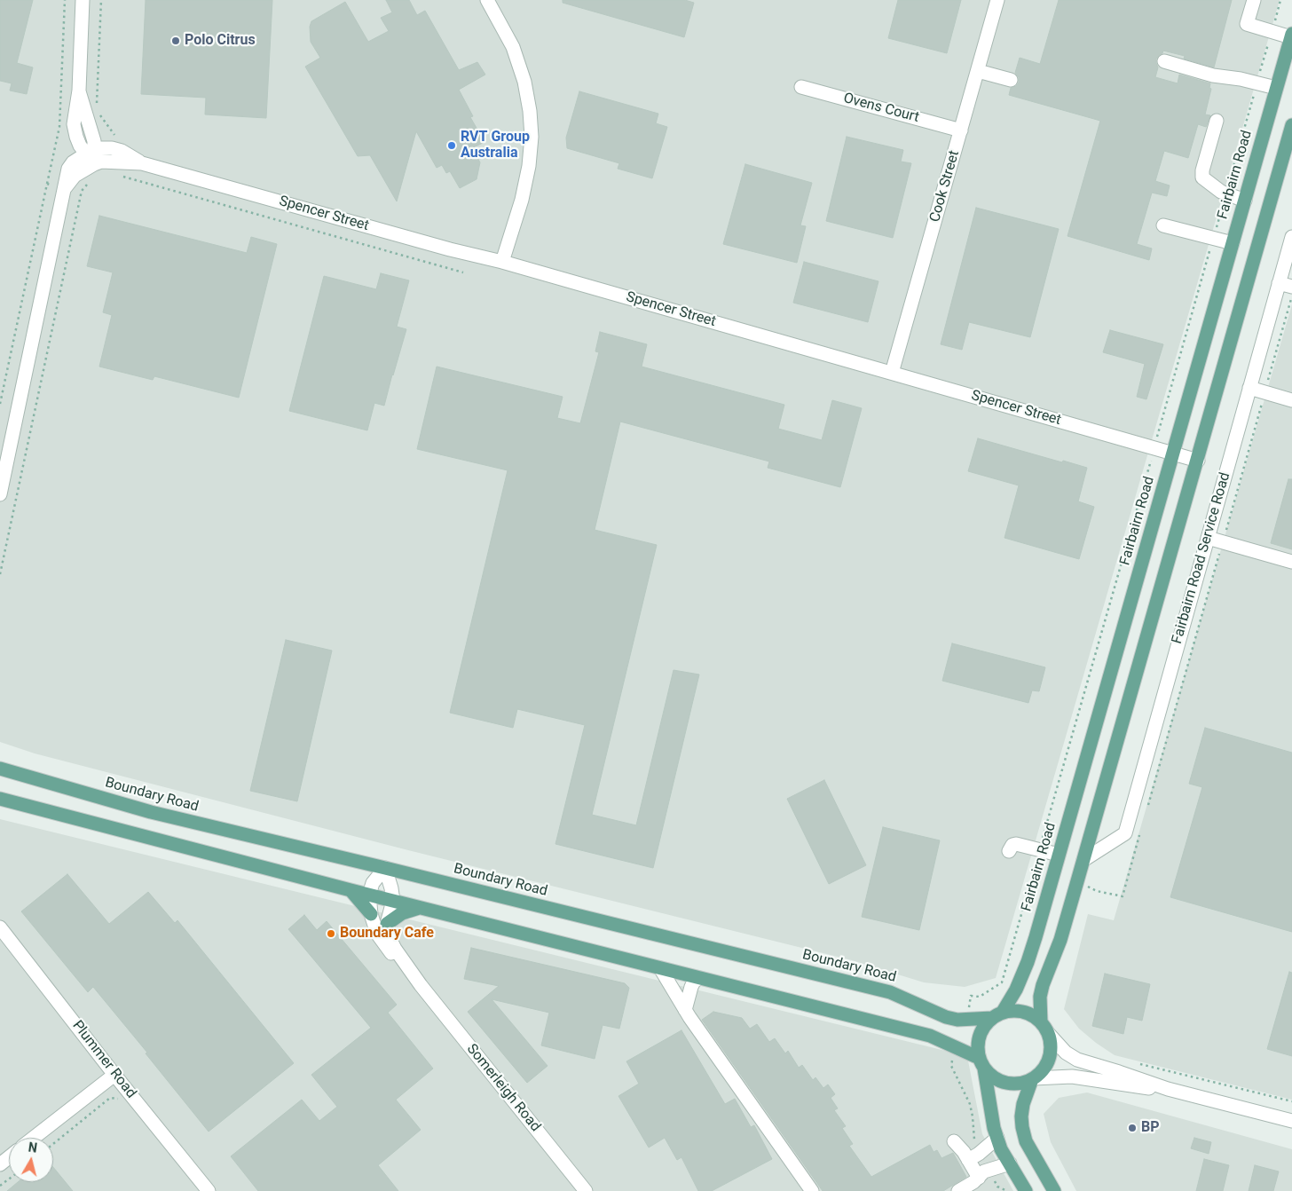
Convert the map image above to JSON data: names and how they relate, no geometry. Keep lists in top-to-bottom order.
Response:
{
  "streets": {
    "main road": ["Fairbairn Road", "Boundary Road"],
    "street": [
      "Ovens Court",
      "Cook Street",
      "Spencer Street",
      "Fairbairn Road Service Road",
      "Plummer Road",
      "Somerleigh Road"
    ]
  },
  "crossings": [
    ["Ovens Court", "Cook Street"],
    ["Fairbairn Road", "Spencer Street"],
    ["Fairbairn Road", "Boundary Road"],
    ["Cook Street", "Spencer Street"]
  ],
  "places": [
    "Polo Citrus",
    "RVT Group Australia",
    "Boundary Cafe",
    "BP"
  ],
  "north": "top"
}
